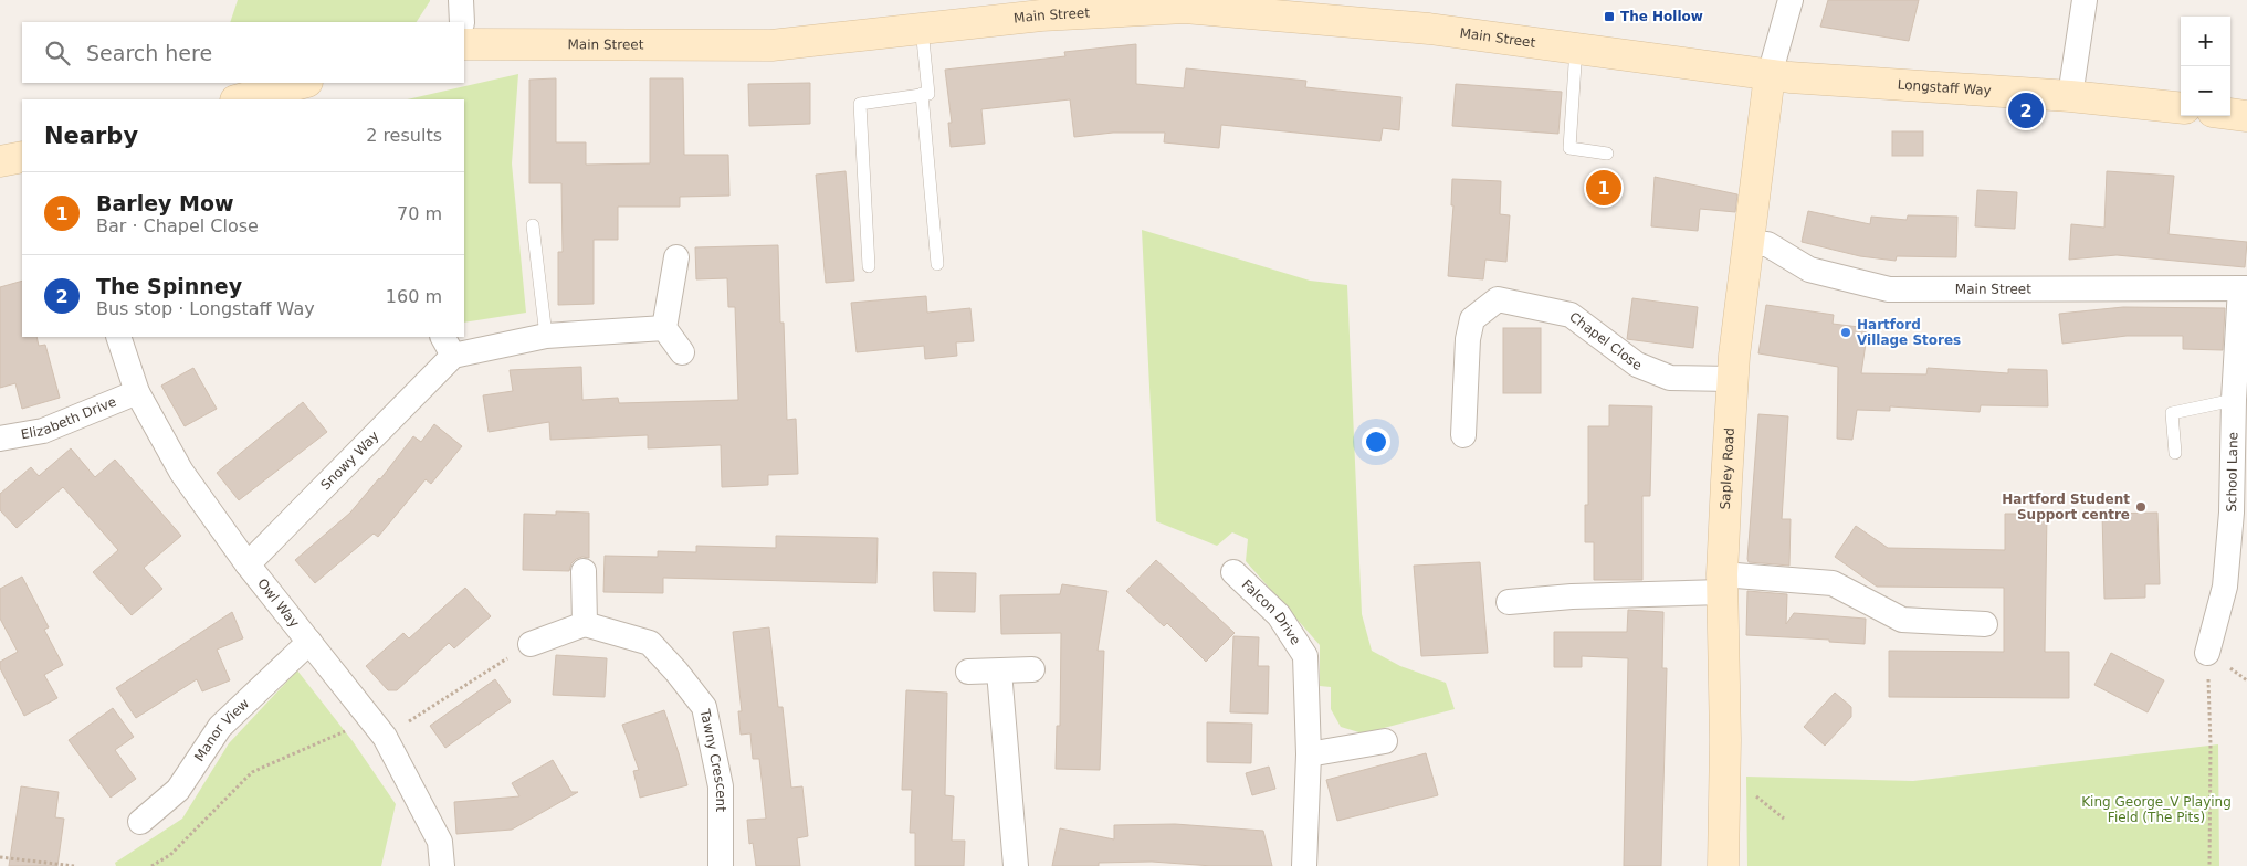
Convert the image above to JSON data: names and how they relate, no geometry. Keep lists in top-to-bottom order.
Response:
{
  "streets": {
    "main road": ["Main Street", "Longstaff Way", "Sapley Road"],
    "street": [
      "Chapel Close",
      "Elizabeth Drive",
      "Snowy Way",
      "School Lane",
      "Owl Way",
      "Falcon Drive",
      "Manor View",
      "Tawny Crescent"
    ]
  },
  "crossings": [
    ["Main Street", "Longstaff Way"],
    ["Main Street", "Sapley Road"],
    ["Main Street", "School Lane"],
    ["Longstaff Way", "Sapley Road"],
    ["Chapel Close", "Sapley Road"],
    ["Elizabeth Drive", "Owl Way"],
    ["Snowy Way", "Owl Way"],
    ["Owl Way", "Manor View"]
  ],
  "parks": ["King George_V Playing Field (The Pits)"],
  "places": {
    "transit": ["The Hollow"],
    "other": ["Hartford Village Stores", "Hartford Student Support centre"]
  },
  "page": {
    "map_buttons": ["+", "−"],
    "search": "Search here",
    "pins": ["2", "1"],
    "heading": ["Nearby", "2 results"],
    "list": [
      {
        "mark": "1",
        "name": "Barley Mow",
        "note": "Bar · Chapel Close",
        "value": "70 m"
      },
      {
        "mark": "2",
        "name": "The Spinney",
        "note": "Bus stop · Longstaff Way",
        "value": "160 m"
      }
    ]
  }
}
